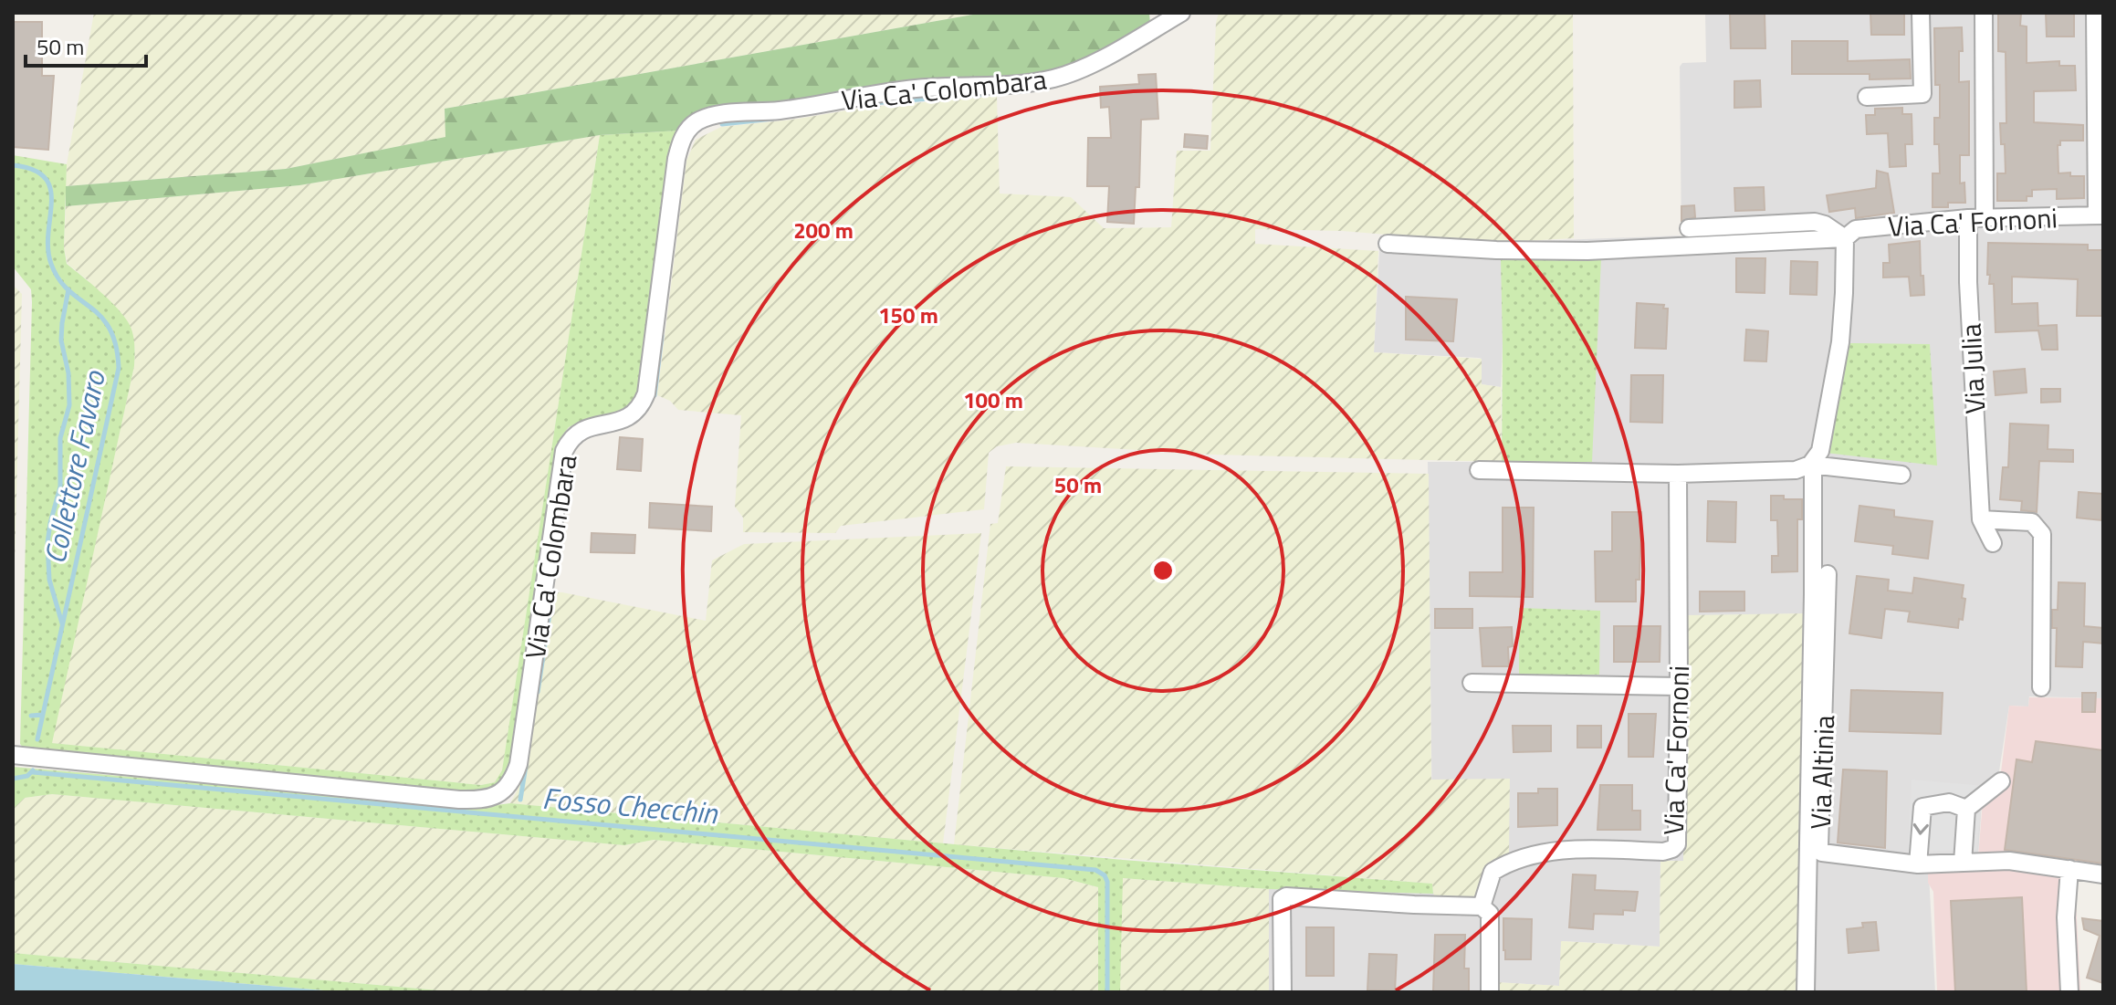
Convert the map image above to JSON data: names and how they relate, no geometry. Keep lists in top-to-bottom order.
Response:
{
  "streets": {
    "street": [
      "Via Ca' Colombara",
      "Via Ca' Fornoni",
      "Via Julia",
      "Via Altinia"
    ]
  },
  "crossings": [
    ["Via Ca' Fornoni", "Via Julia"]
  ],
  "water": ["Collettore Favaro", "Fosso Checchin"],
  "scale_bar": "50 m",
  "rings": [
    "200 m",
    "150 m",
    "100 m",
    "50 m"
  ]
}
